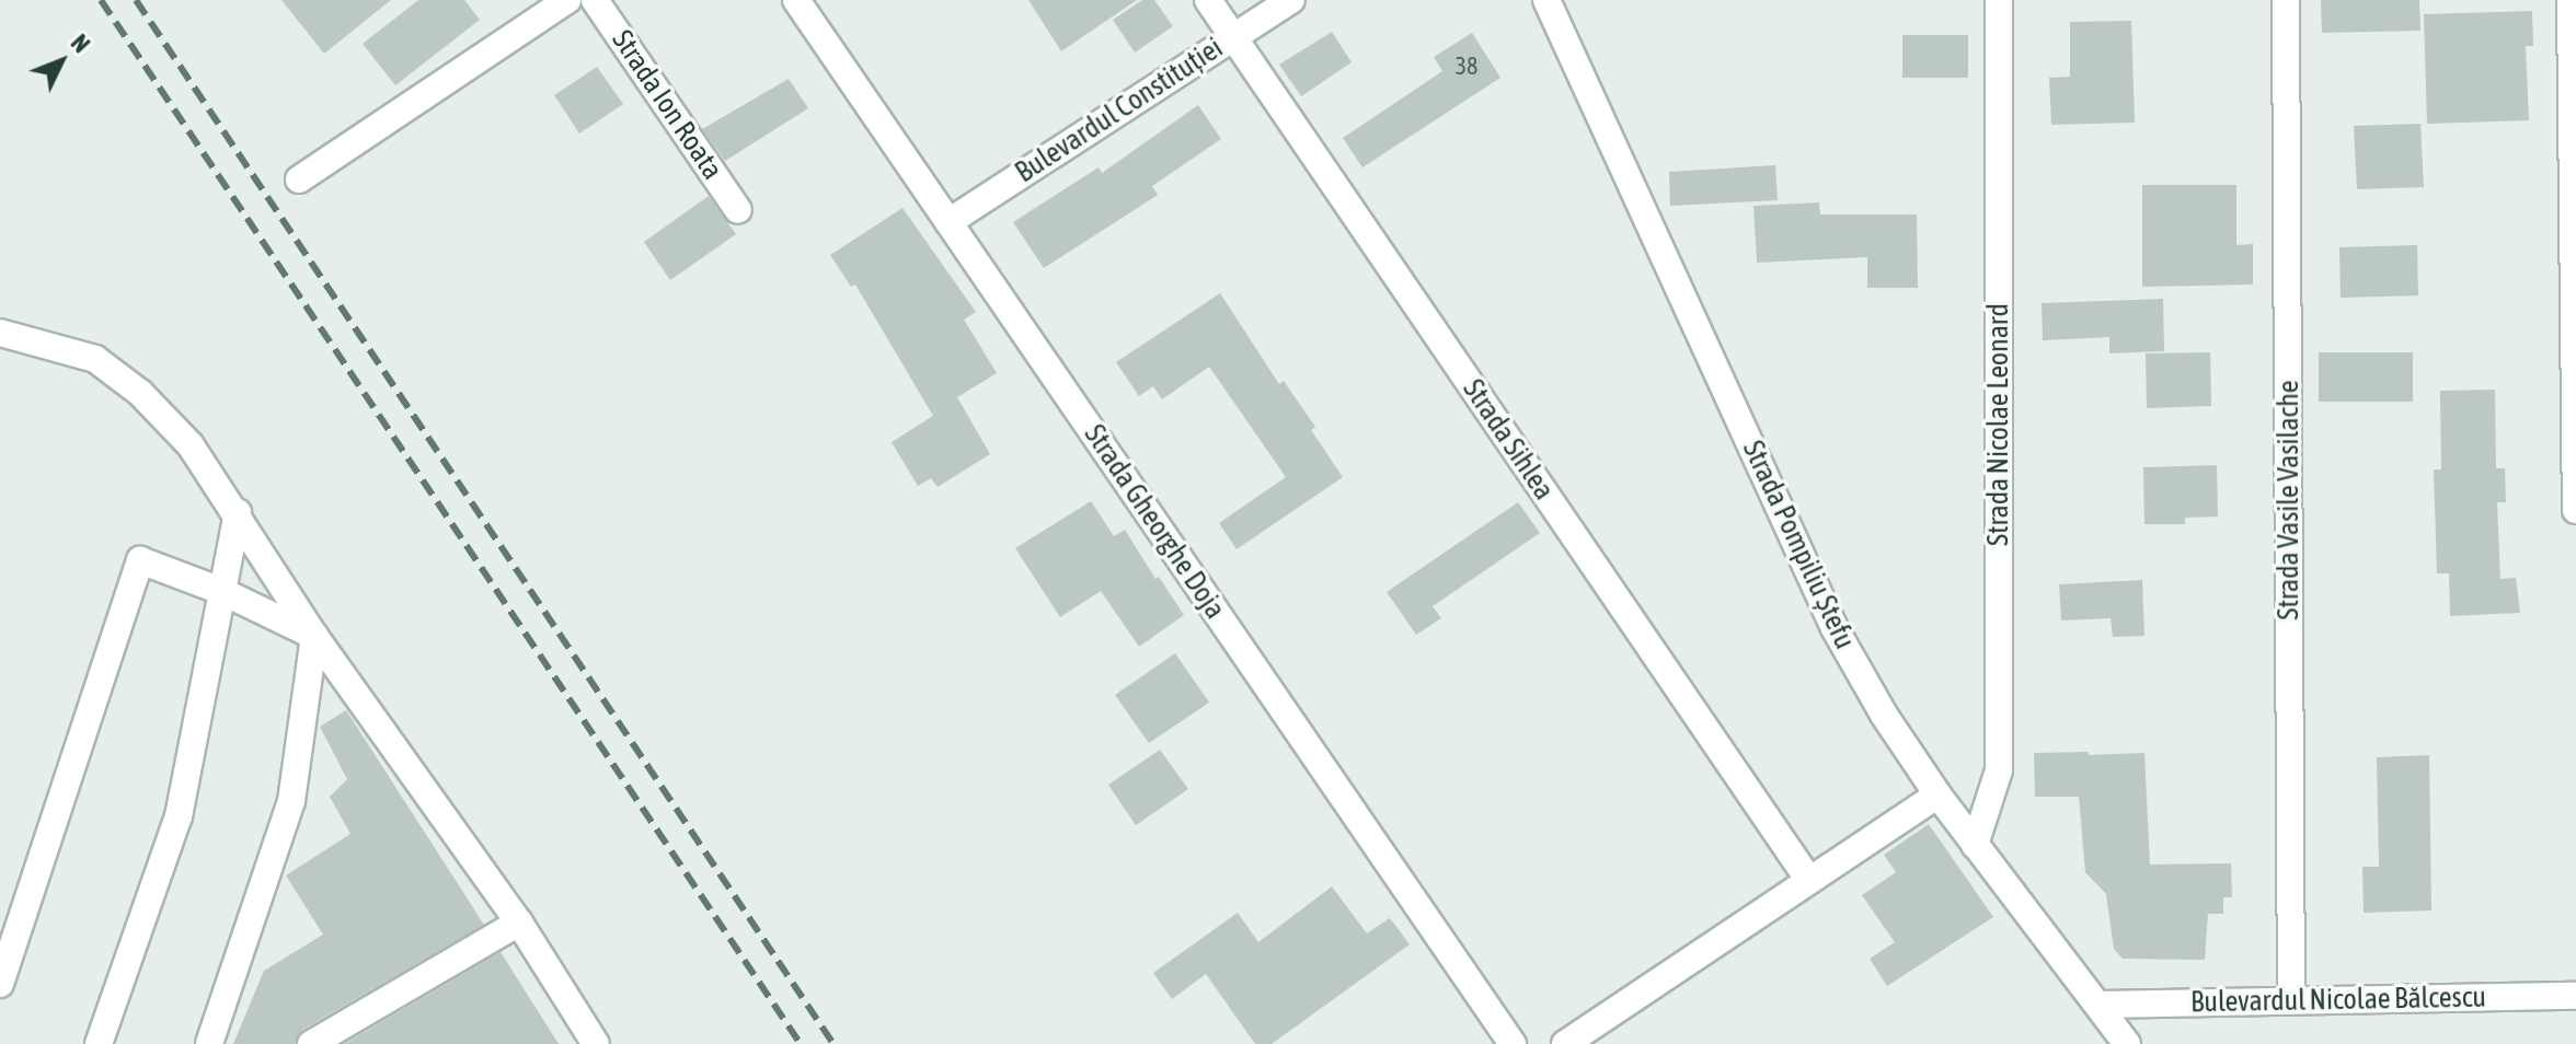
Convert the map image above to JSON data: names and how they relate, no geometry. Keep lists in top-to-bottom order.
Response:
{
  "streets": {
    "street": [
      "Strada Ion Roata",
      "Bulevardul Constituției",
      "Strada Nicolae Leonard",
      "Strada Sihlea",
      "Strada Vasile Vasilache",
      "Strada Gheorghe Doja",
      "Strada Pompiliu Ștefu",
      "Bulevardul Nicolae Bălcescu"
    ]
  },
  "crossings": [
    ["Bulevardul Constituției", "Strada Sihlea"],
    ["Bulevardul Constituției", "Strada Gheorghe Doja"],
    ["Strada Nicolae Leonard", "Strada Pompiliu Ștefu"],
    ["Strada Vasile Vasilache", "Bulevardul Nicolae Bălcescu"],
    ["Strada Pompiliu Ștefu", "Bulevardul Nicolae Bălcescu"]
  ],
  "house_numbers": ["38"],
  "north": "top right"
}
